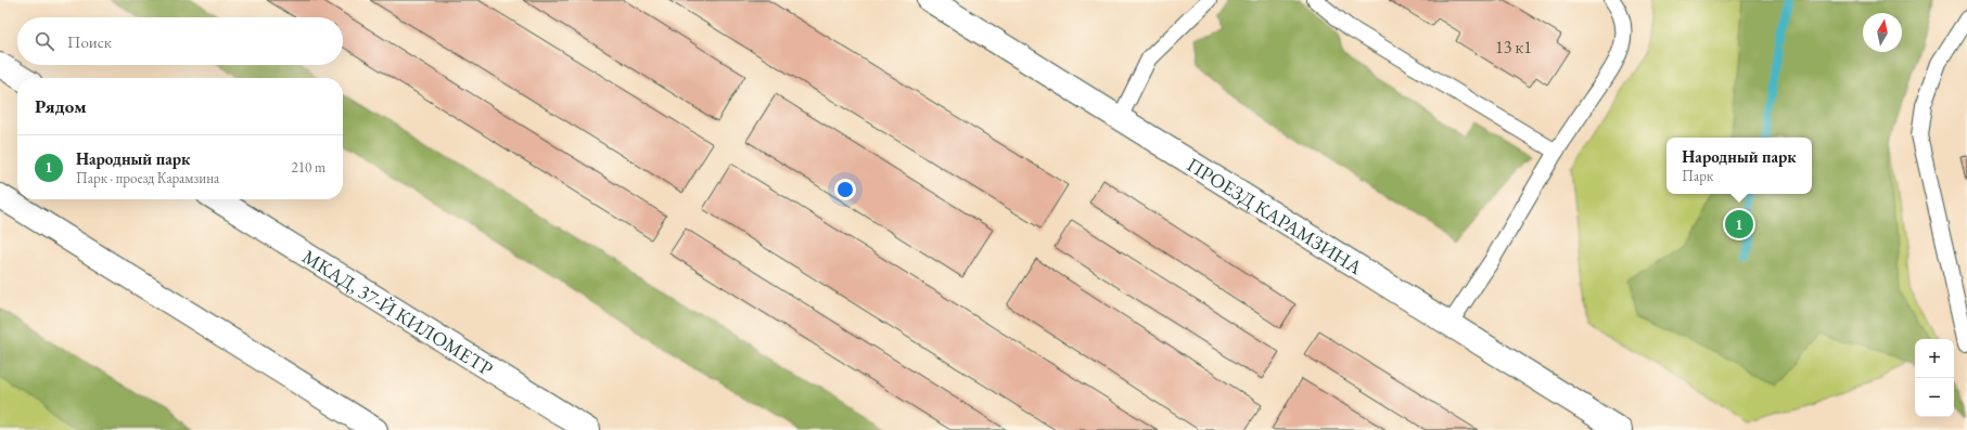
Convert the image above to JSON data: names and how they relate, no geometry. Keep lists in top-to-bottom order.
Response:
{
  "streets": {
    "main road": ["ПРОЕЗД КАРАМЗИНА", "МКАД, 37-Й КИЛОМЕТР"]
  },
  "house_numbers": ["13 к1"],
  "north": "top",
  "page": {
    "search": "Поиск",
    "heading": "Рядом",
    "list": [
      {
        "mark": "1",
        "name": "Народный парк",
        "note": "Парк · проезд Карамзина",
        "value": "210 m"
      }
    ],
    "popup": ["Народный парк", "Парк"],
    "pins": "1",
    "map_buttons": ["+", "−"]
  }
}
